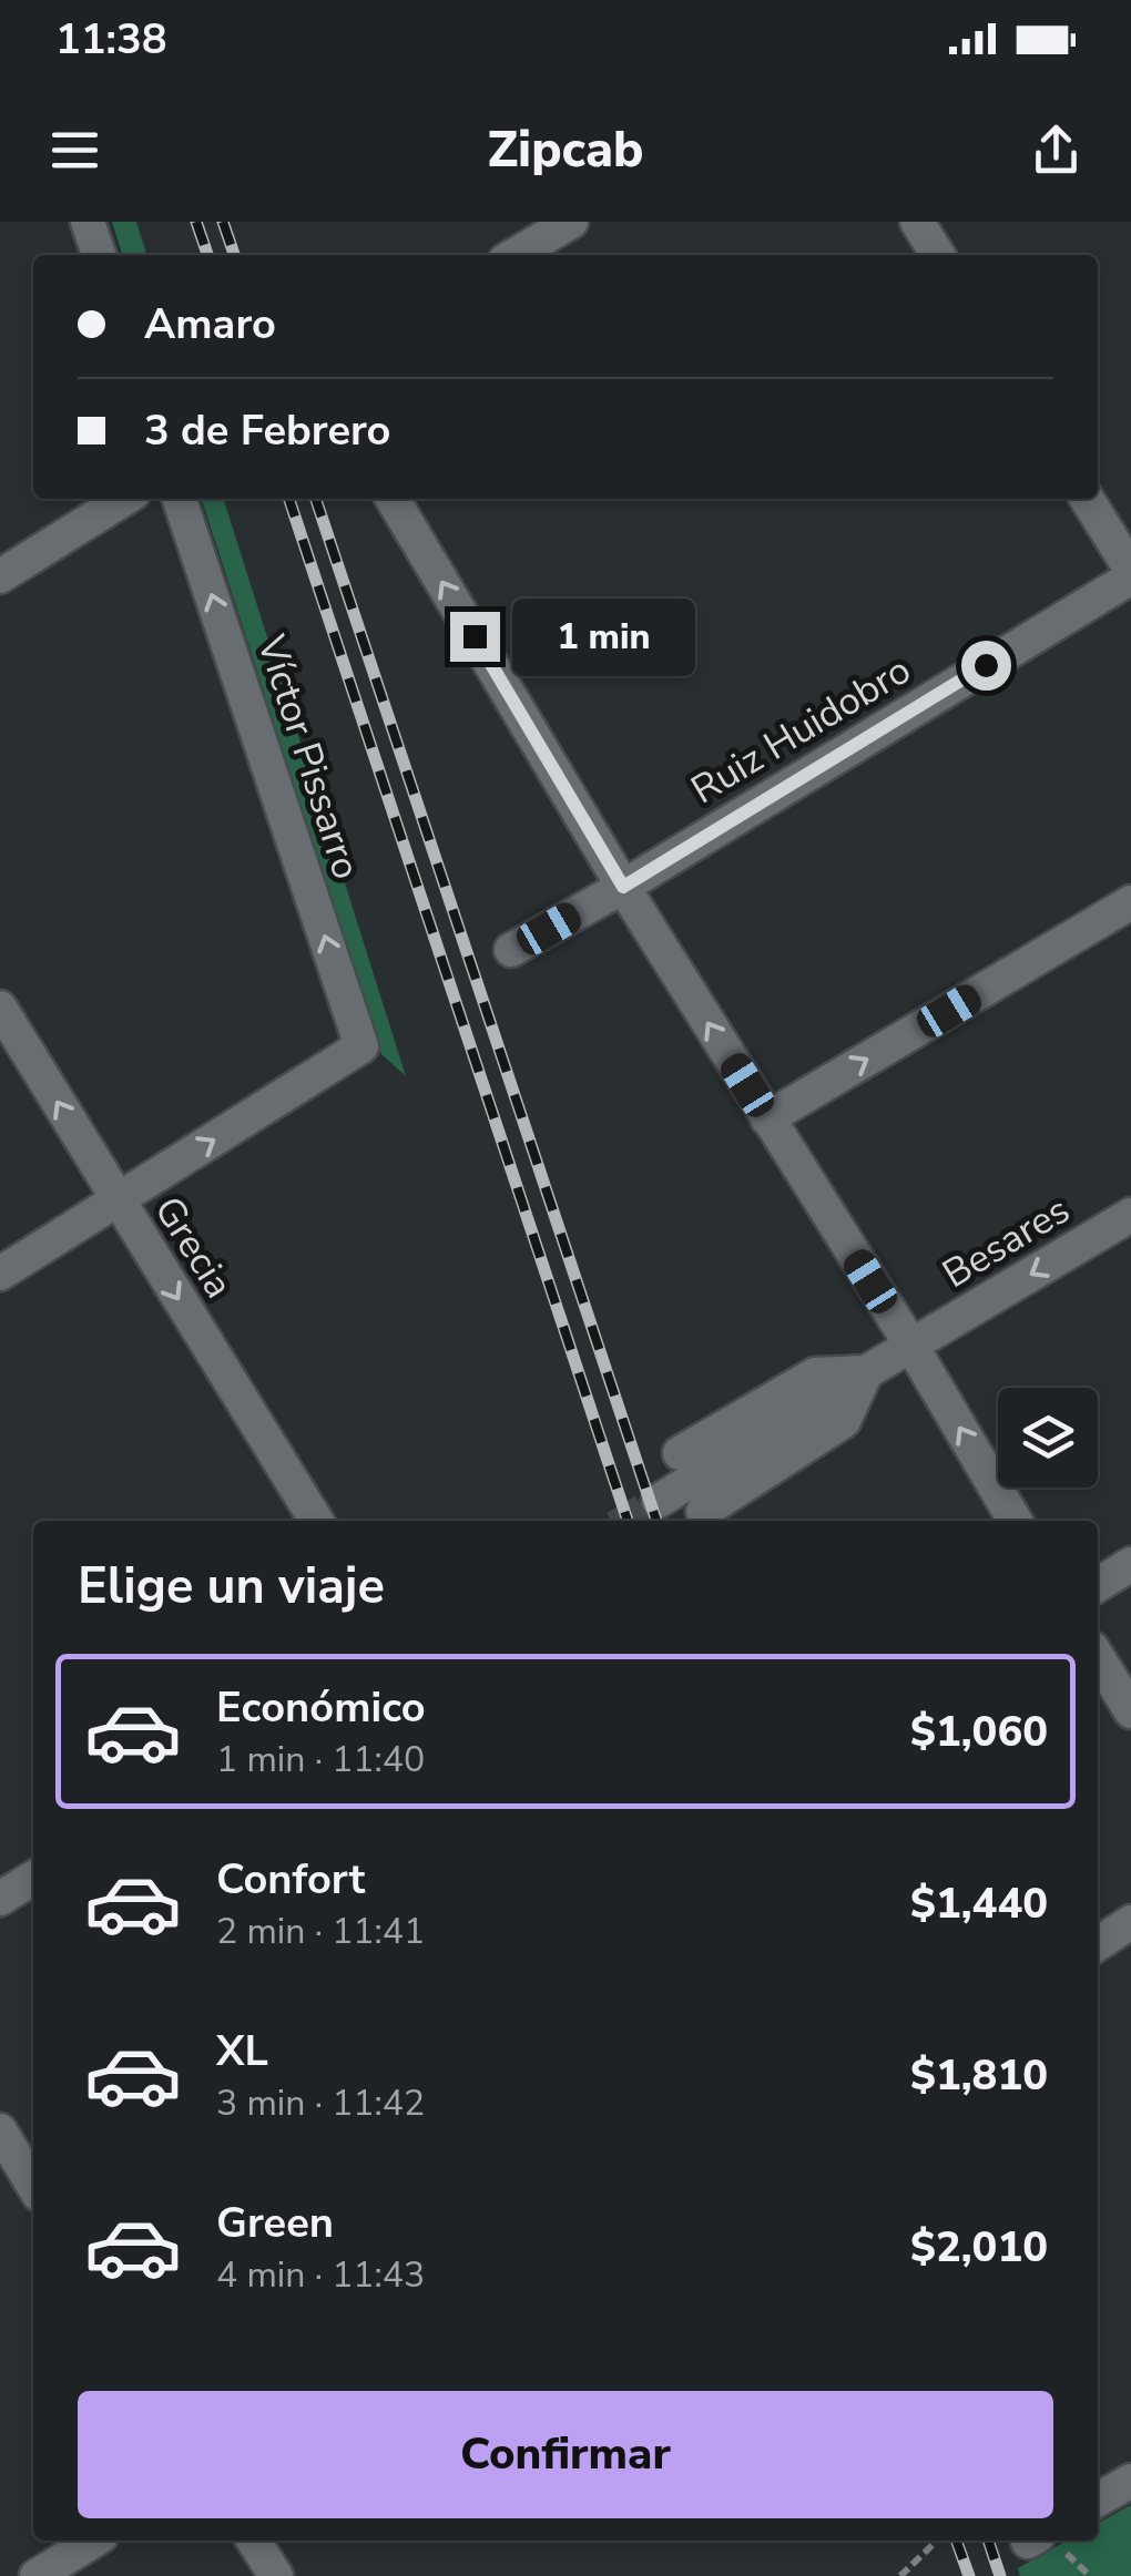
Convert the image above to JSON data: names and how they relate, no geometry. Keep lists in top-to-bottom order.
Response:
{
  "streets": {
    "street": [
      "Ruiz Huidobro",
      "Víctor Pissarro",
      "Besares",
      "Grecia"
    ]
  },
  "crossings": [
    ["Víctor Pissarro", "Grecia"]
  ],
  "one_way": ["Víctor Pissarro"],
  "page": {
    "status": "11:38",
    "header": "Zipcab",
    "banner": ["Amaro", "3 de Febrero"],
    "bubble": "1 min",
    "heading": "Elige un viaje",
    "list": [
      {
        "name": "Económico",
        "note": "1 min · 11:40",
        "value": "$1,060"
      },
      {
        "name": "Confort",
        "note": "2 min · 11:41",
        "value": "$1,440"
      },
      {
        "name": "XL",
        "note": "3 min · 11:42",
        "value": "$1,810"
      },
      {
        "name": "Green",
        "note": "4 min · 11:43",
        "value": "$2,010"
      }
    ],
    "buttons": "Confirmar"
  }
}
